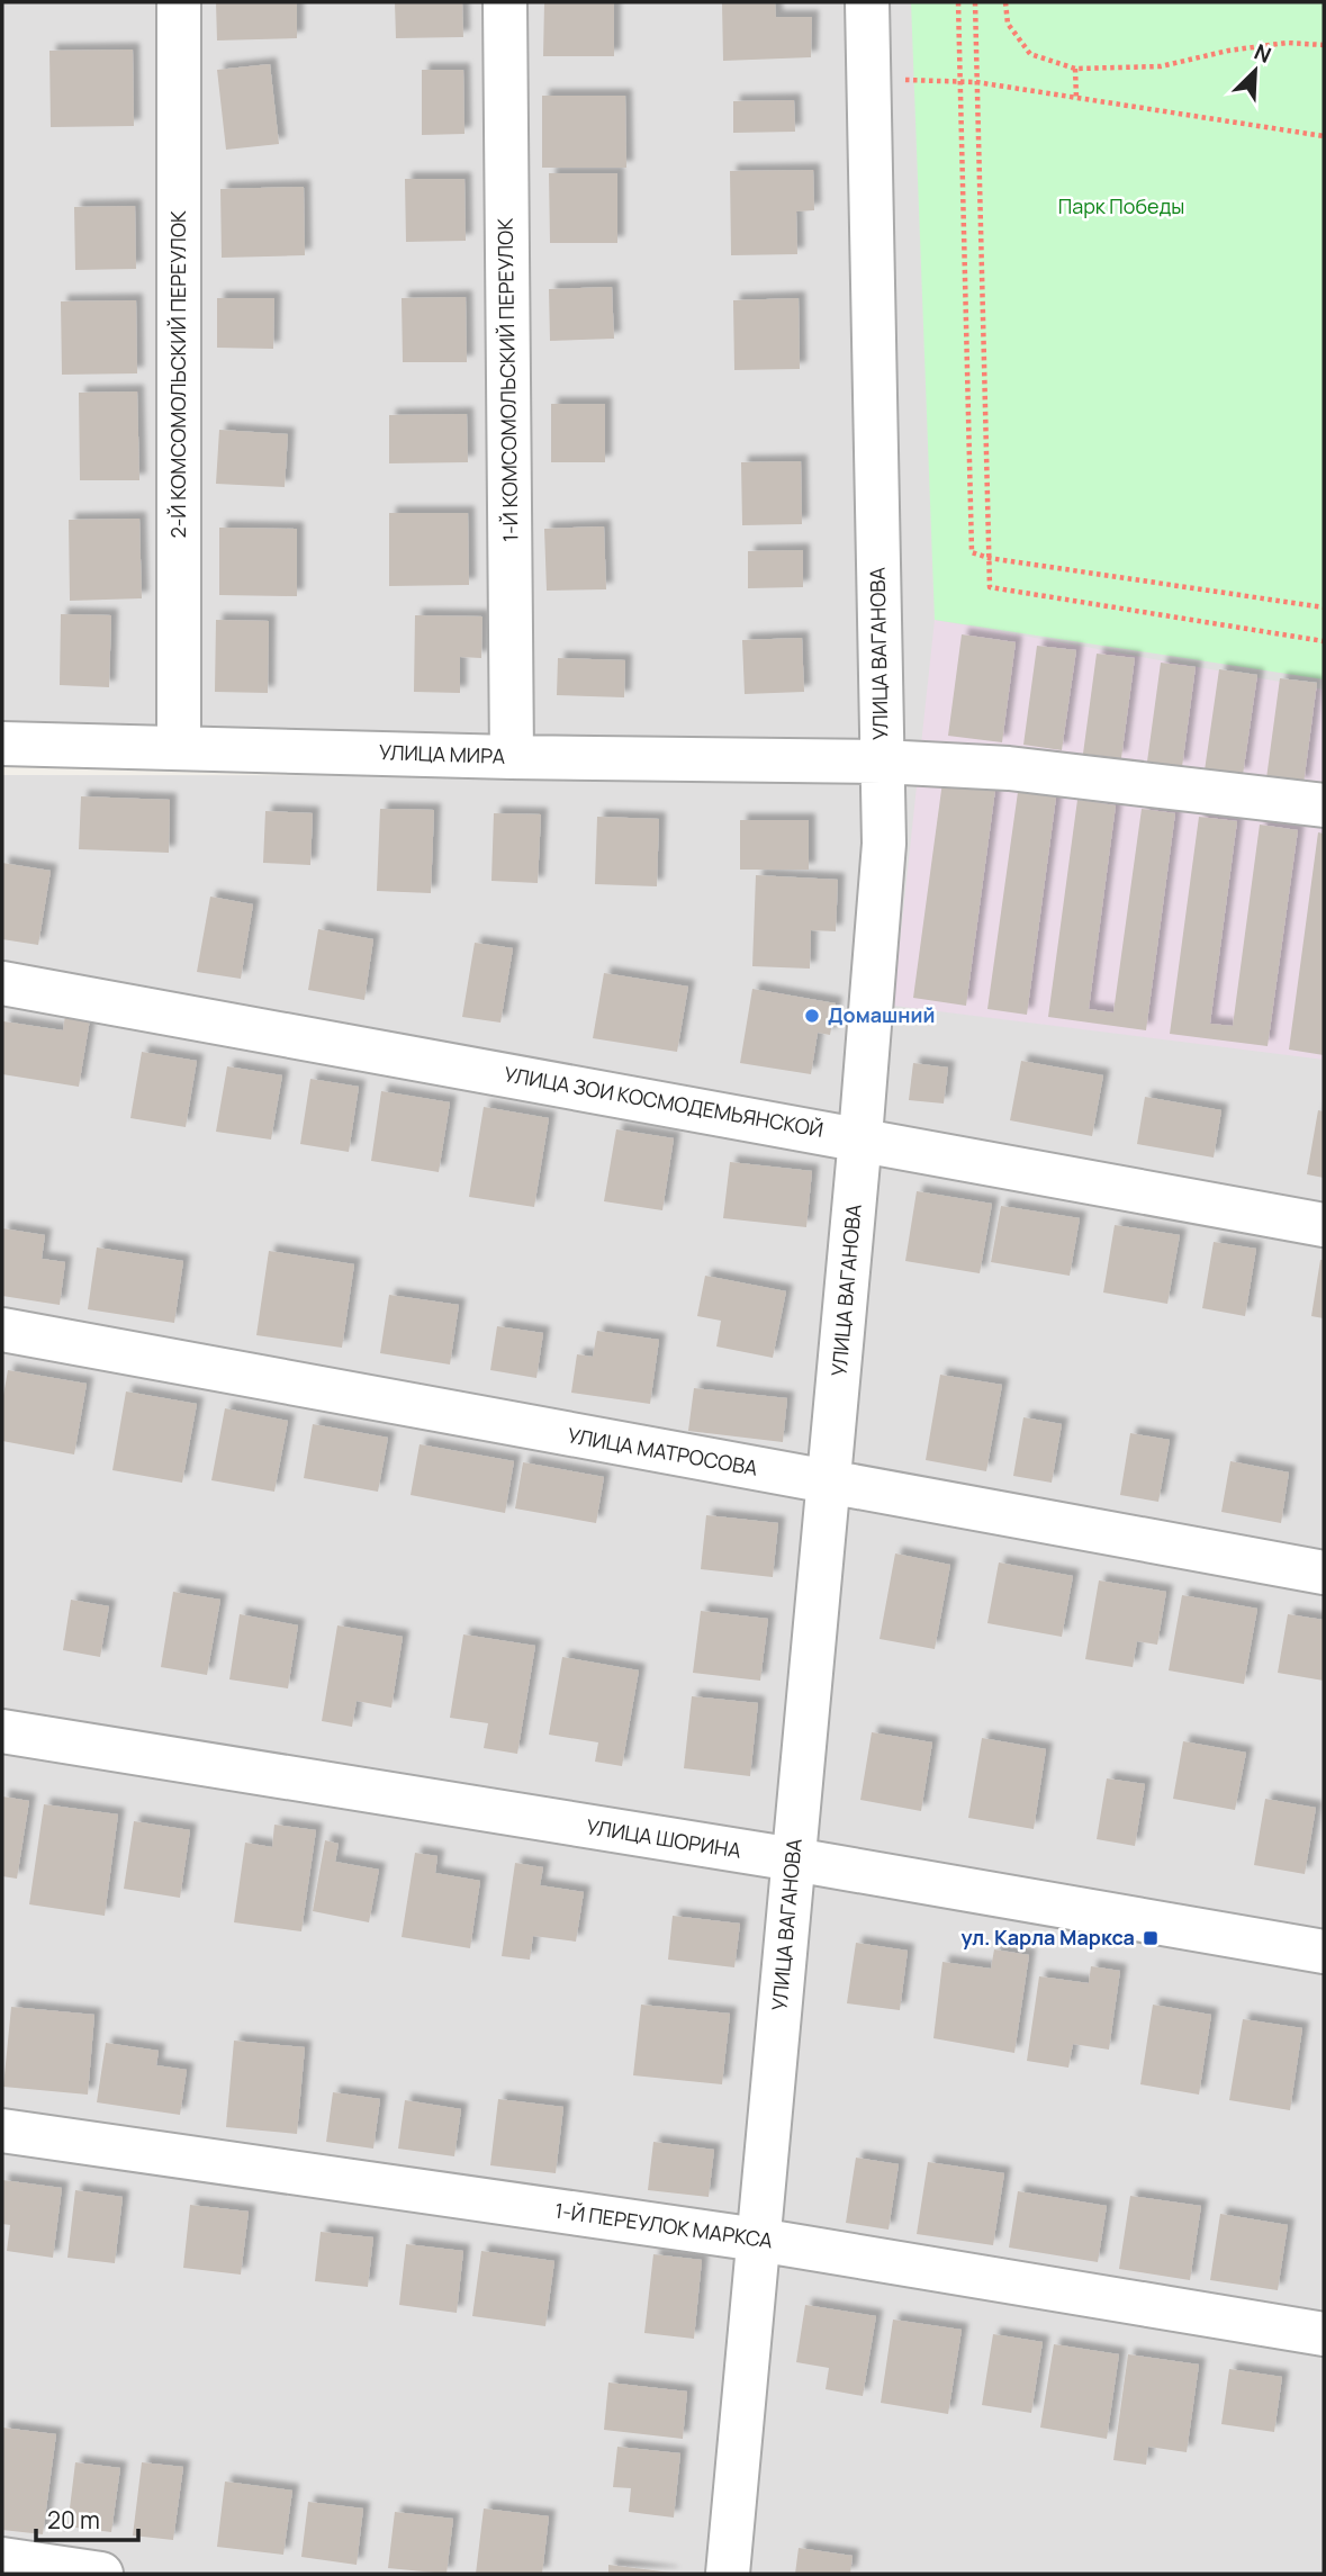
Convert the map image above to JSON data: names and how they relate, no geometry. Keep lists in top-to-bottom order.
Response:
{
  "streets": {
    "street": [
      "2-Й КОМСОМОЛЬСКИЙ ПЕРЕУЛОК",
      "1-Й КОМСОМОЛЬСКИЙ ПЕРЕУЛОК",
      "УЛИЦА ВАГАНОВА",
      "УЛИЦА МИРА",
      "УЛИЦА ЗОИ КОСМОДЕМЬЯНСКОЙ",
      "УЛИЦА МАТРОСОВА",
      "УЛИЦА ШОРИНА",
      "1-Й ПЕРЕУЛОК МАРКСА"
    ]
  },
  "crossings": [
    ["2-Й КОМСОМОЛЬСКИЙ ПЕРЕУЛОК", "УЛИЦА МИРА"],
    ["1-Й КОМСОМОЛЬСКИЙ ПЕРЕУЛОК", "УЛИЦА МИРА"],
    ["УЛИЦА ВАГАНОВА", "УЛИЦА МИРА"],
    ["УЛИЦА ВАГАНОВА", "УЛИЦА ЗОИ КОСМОДЕМЬЯНСКОЙ"],
    ["УЛИЦА ВАГАНОВА", "УЛИЦА МАТРОСОВА"],
    ["УЛИЦА ВАГАНОВА", "УЛИЦА ШОРИНА"],
    ["УЛИЦА ВАГАНОВА", "1-Й ПЕРЕУЛОК МАРКСА"]
  ],
  "parks": ["Парк Победы"],
  "places": {
    "other": ["Домашний"],
    "transit": ["ул. Карла Маркса"]
  },
  "scale_bar": "20 m",
  "north": "top right"
}
